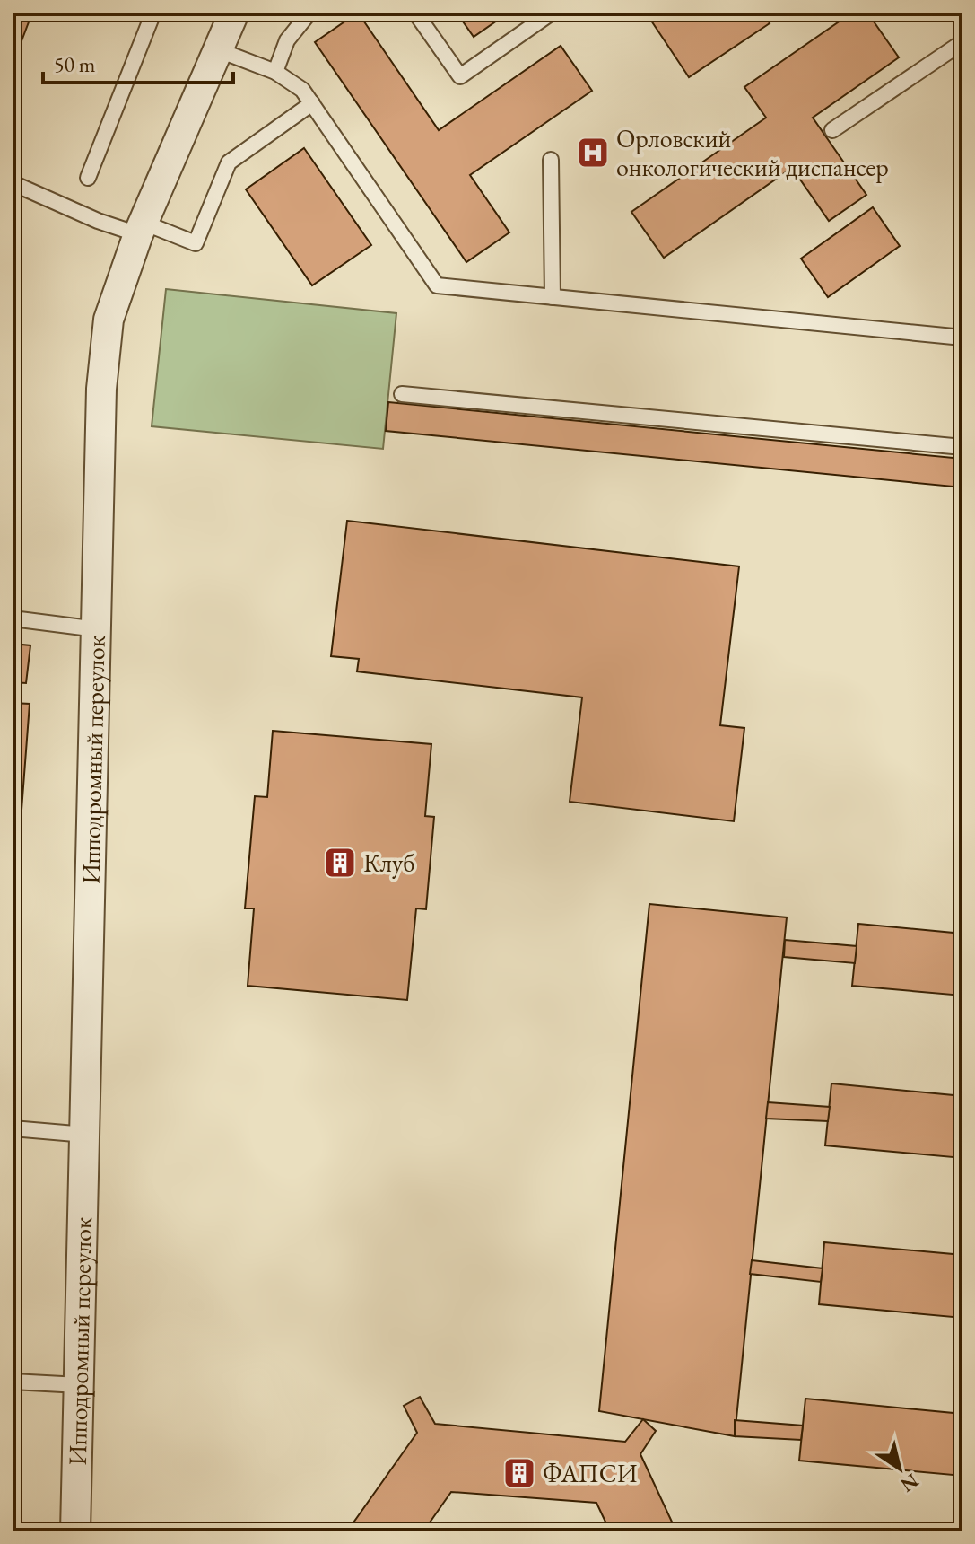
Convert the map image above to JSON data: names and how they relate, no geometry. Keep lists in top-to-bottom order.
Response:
{
  "streets": {
    "street": ["Ипподромный переулок"]
  },
  "places": {
    "hospital": ["Орловский онкологический диспансер"],
    "building": ["Клуб", "ФАПСИ"]
  },
  "scale_bar": "50 m",
  "north": "bottom right"
}
